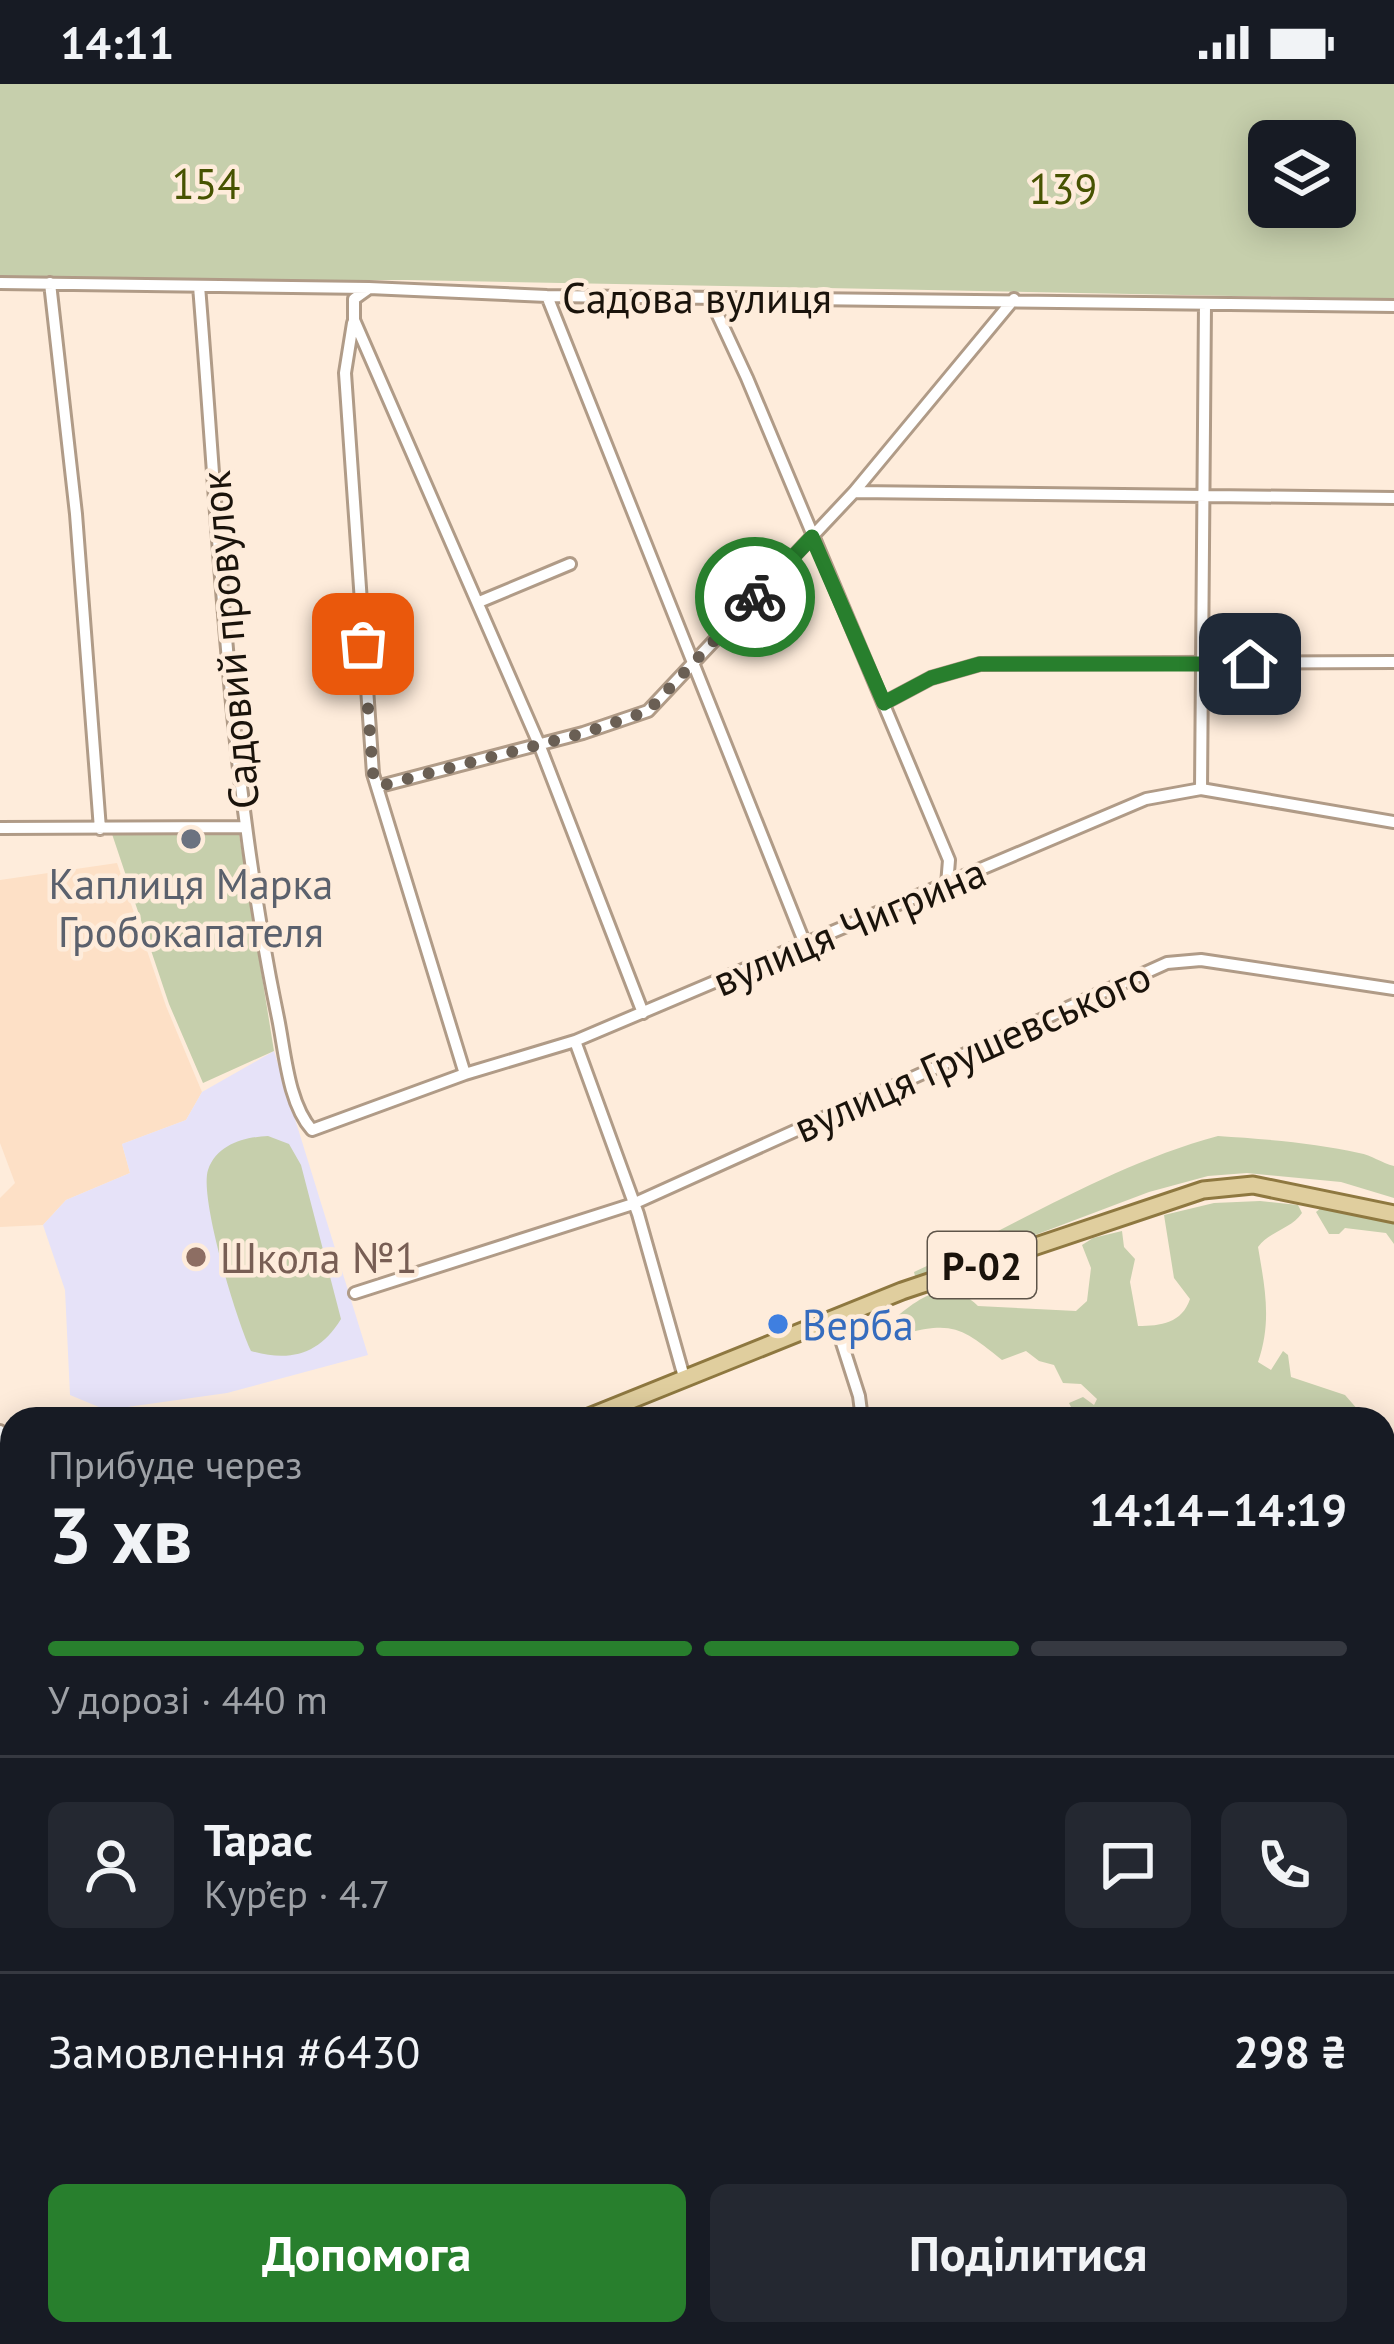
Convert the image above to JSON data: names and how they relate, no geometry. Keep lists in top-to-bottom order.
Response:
{
  "streets": {
    "main road": ["Р-02"],
    "street": [
      "Садова вулиця",
      "Садовий провулок",
      "вулиця Чигрина",
      "вулиця Грушевського"
    ]
  },
  "crossings": [
    ["Садова вулиця", "Садовий провулок"],
    ["Садовий провулок", "вулиця Чигрина"]
  ],
  "parks": ["154", "139"],
  "places": ["Каплиця Марка Гробокапателя", "Школа №1", "Верба"],
  "page": {
    "status": "14:11",
    "heading": ["3 хв", "Прибуде через", "14:14–14:19"],
    "panel": [
      "Тарас",
      "Кур’єр · 4.7",
      "Замовлення #6430",
      "298 ₴"
    ],
    "bar": "У дорозі · 440 m",
    "buttons": ["Допомога", "Поділитися"]
  }
}
